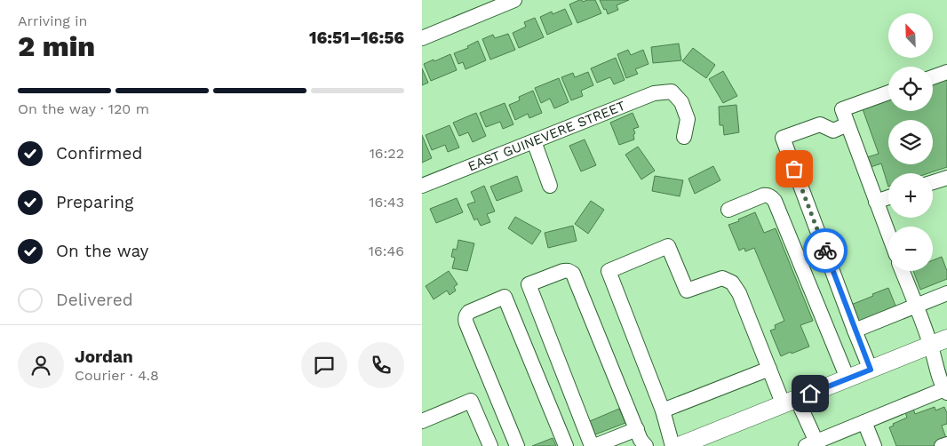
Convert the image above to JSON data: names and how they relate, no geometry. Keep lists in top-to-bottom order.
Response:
{
  "streets": {
    "street": ["EAST GUINEVERE STREET"]
  },
  "north": "top left",
  "page": {
    "heading": ["2 min", "Arriving in", "16:51–16:56"],
    "panel": ["Jordan", "Courier · 4.8"],
    "map_buttons": ["+", "−"],
    "bar": "On the way · 120 m",
    "list": [
      ["Confirmed", "16:22"],
      ["Preparing", "16:43"],
      ["On the way", "16:46"],
      "Delivered"
    ]
  }
}
